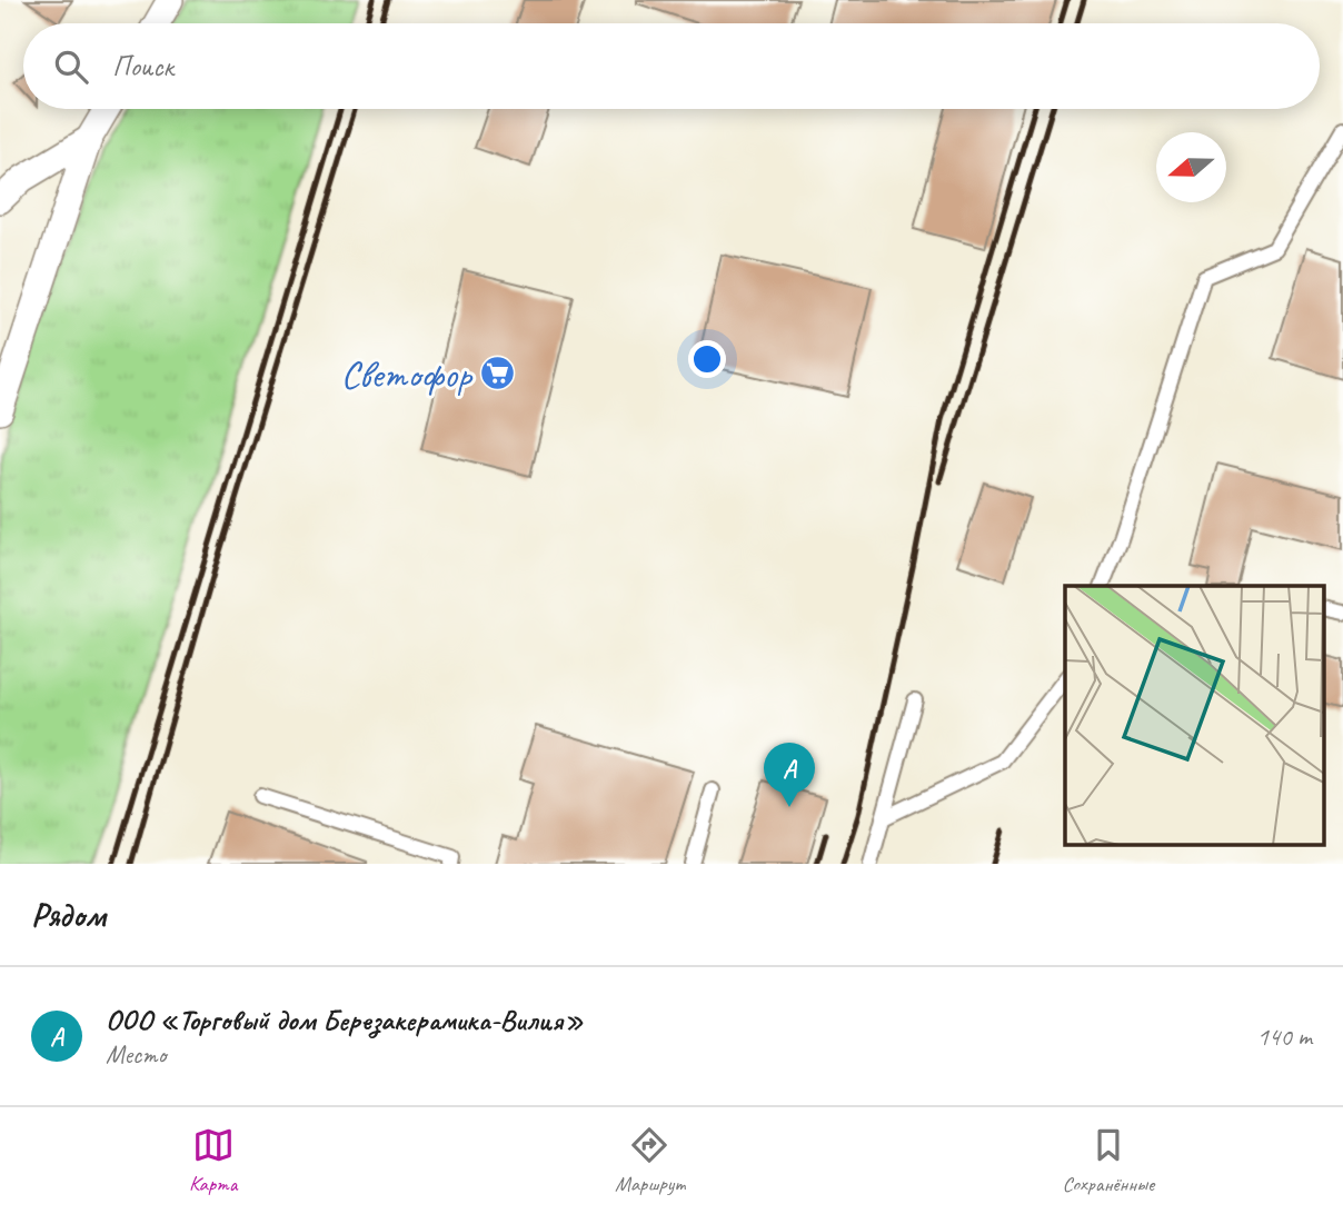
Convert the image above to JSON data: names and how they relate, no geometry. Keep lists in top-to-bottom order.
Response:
{
  "places": {
    "supermarket": ["Светофор"]
  },
  "north": "left",
  "page": {
    "search": "Поиск",
    "pins": "A",
    "heading": "Рядом",
    "list": [
      {
        "mark": "A",
        "name": "ООО «Торговый дом Березакерамика-Вилия»",
        "note": "Место",
        "value": "140 m"
      }
    ],
    "nav": ["Карта", "Маршрут", "Сохранённые"]
  }
}
